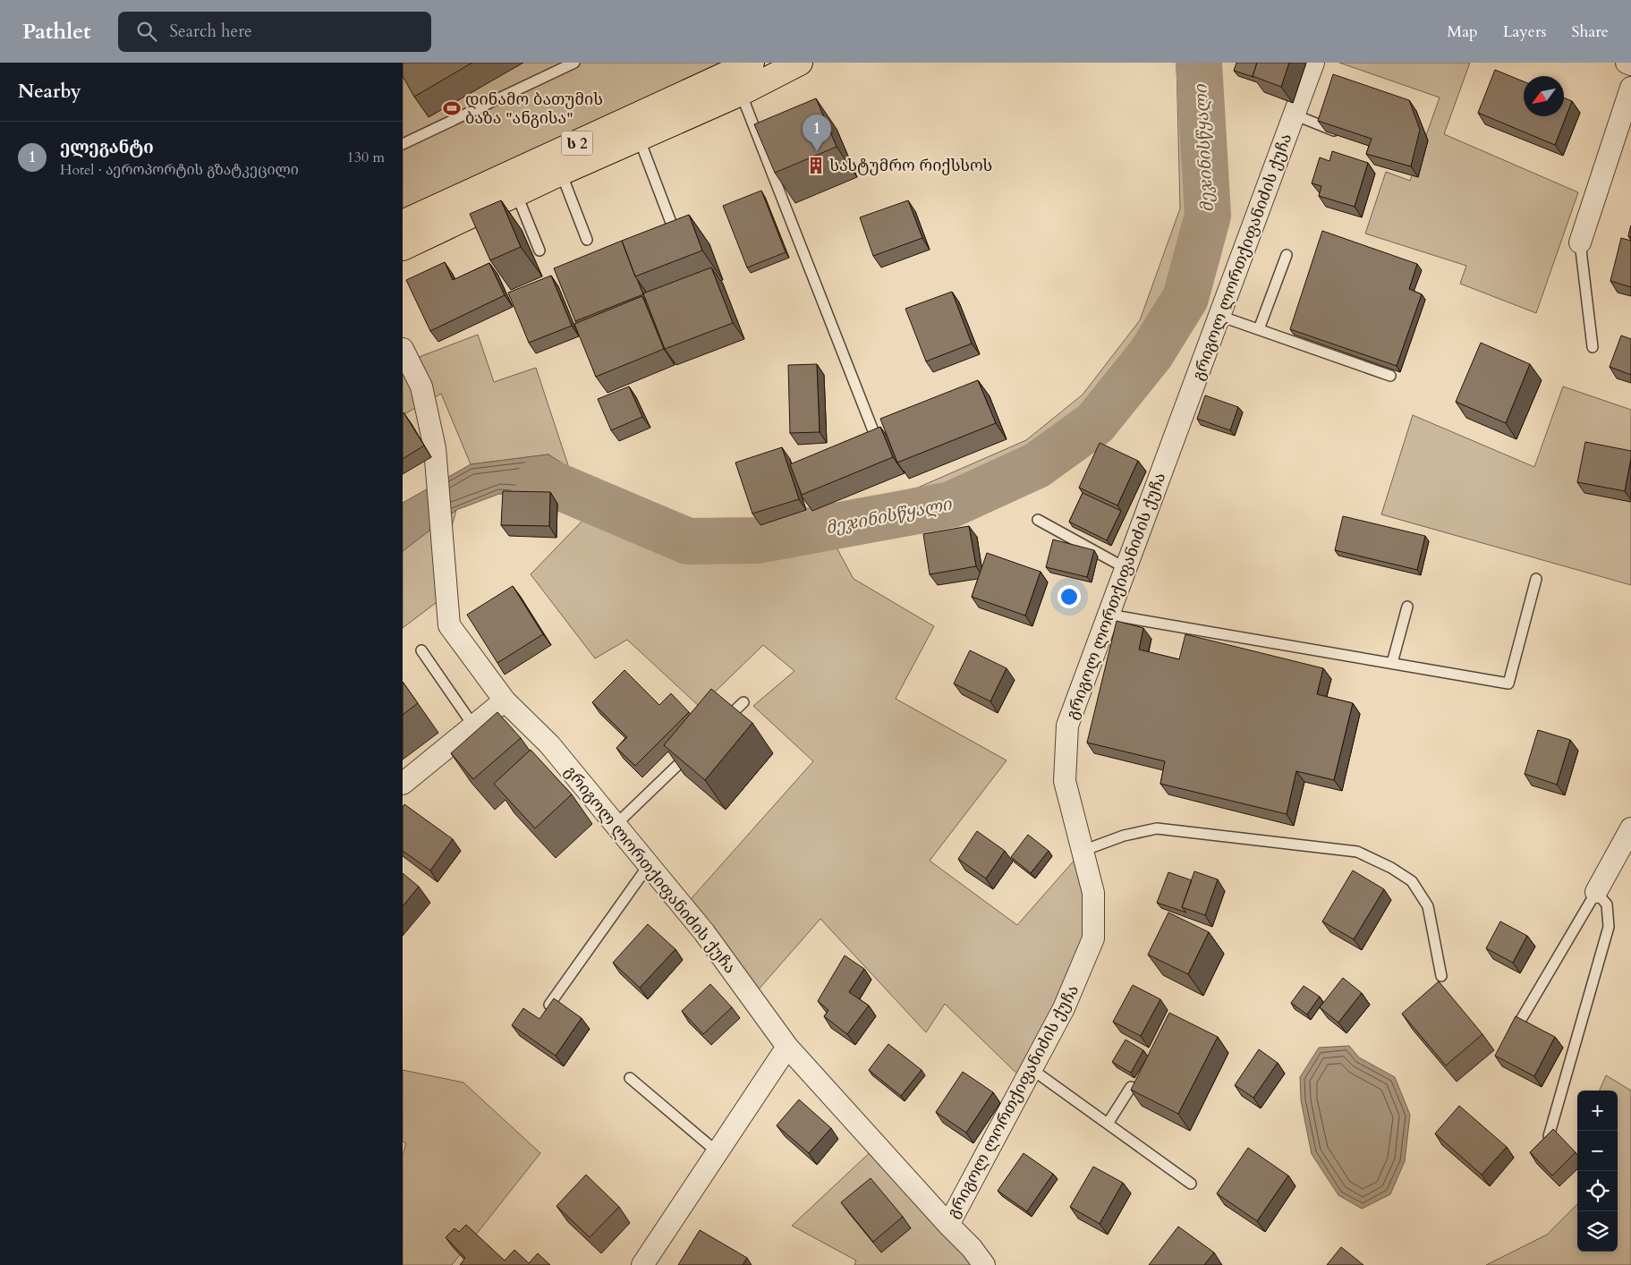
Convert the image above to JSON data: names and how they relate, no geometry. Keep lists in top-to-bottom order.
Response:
{
  "streets": {
    "highway": ["ს 2"],
    "street": ["გრიგოლ ლორთქიფანიძის ქუჩა"]
  },
  "water": ["მეჯინისწყალი"],
  "places": {
    "sports": ["დინამო ბათუმის ბაზა \"ანგისა\""],
    "building": ["სასტუმრო რიქსსოს"]
  },
  "north": "bottom left",
  "page": {
    "header": "Pathlet",
    "search": "Search here",
    "nav": ["Map", "Layers", "Share"],
    "heading": "Nearby",
    "pins": "1",
    "list": [
      {
        "mark": "1",
        "name": "ელეგანტი",
        "note": "Hotel · აეროპორტის გზატკეცილი",
        "value": "130 m"
      }
    ],
    "map_buttons": ["+", "−"]
  }
}
